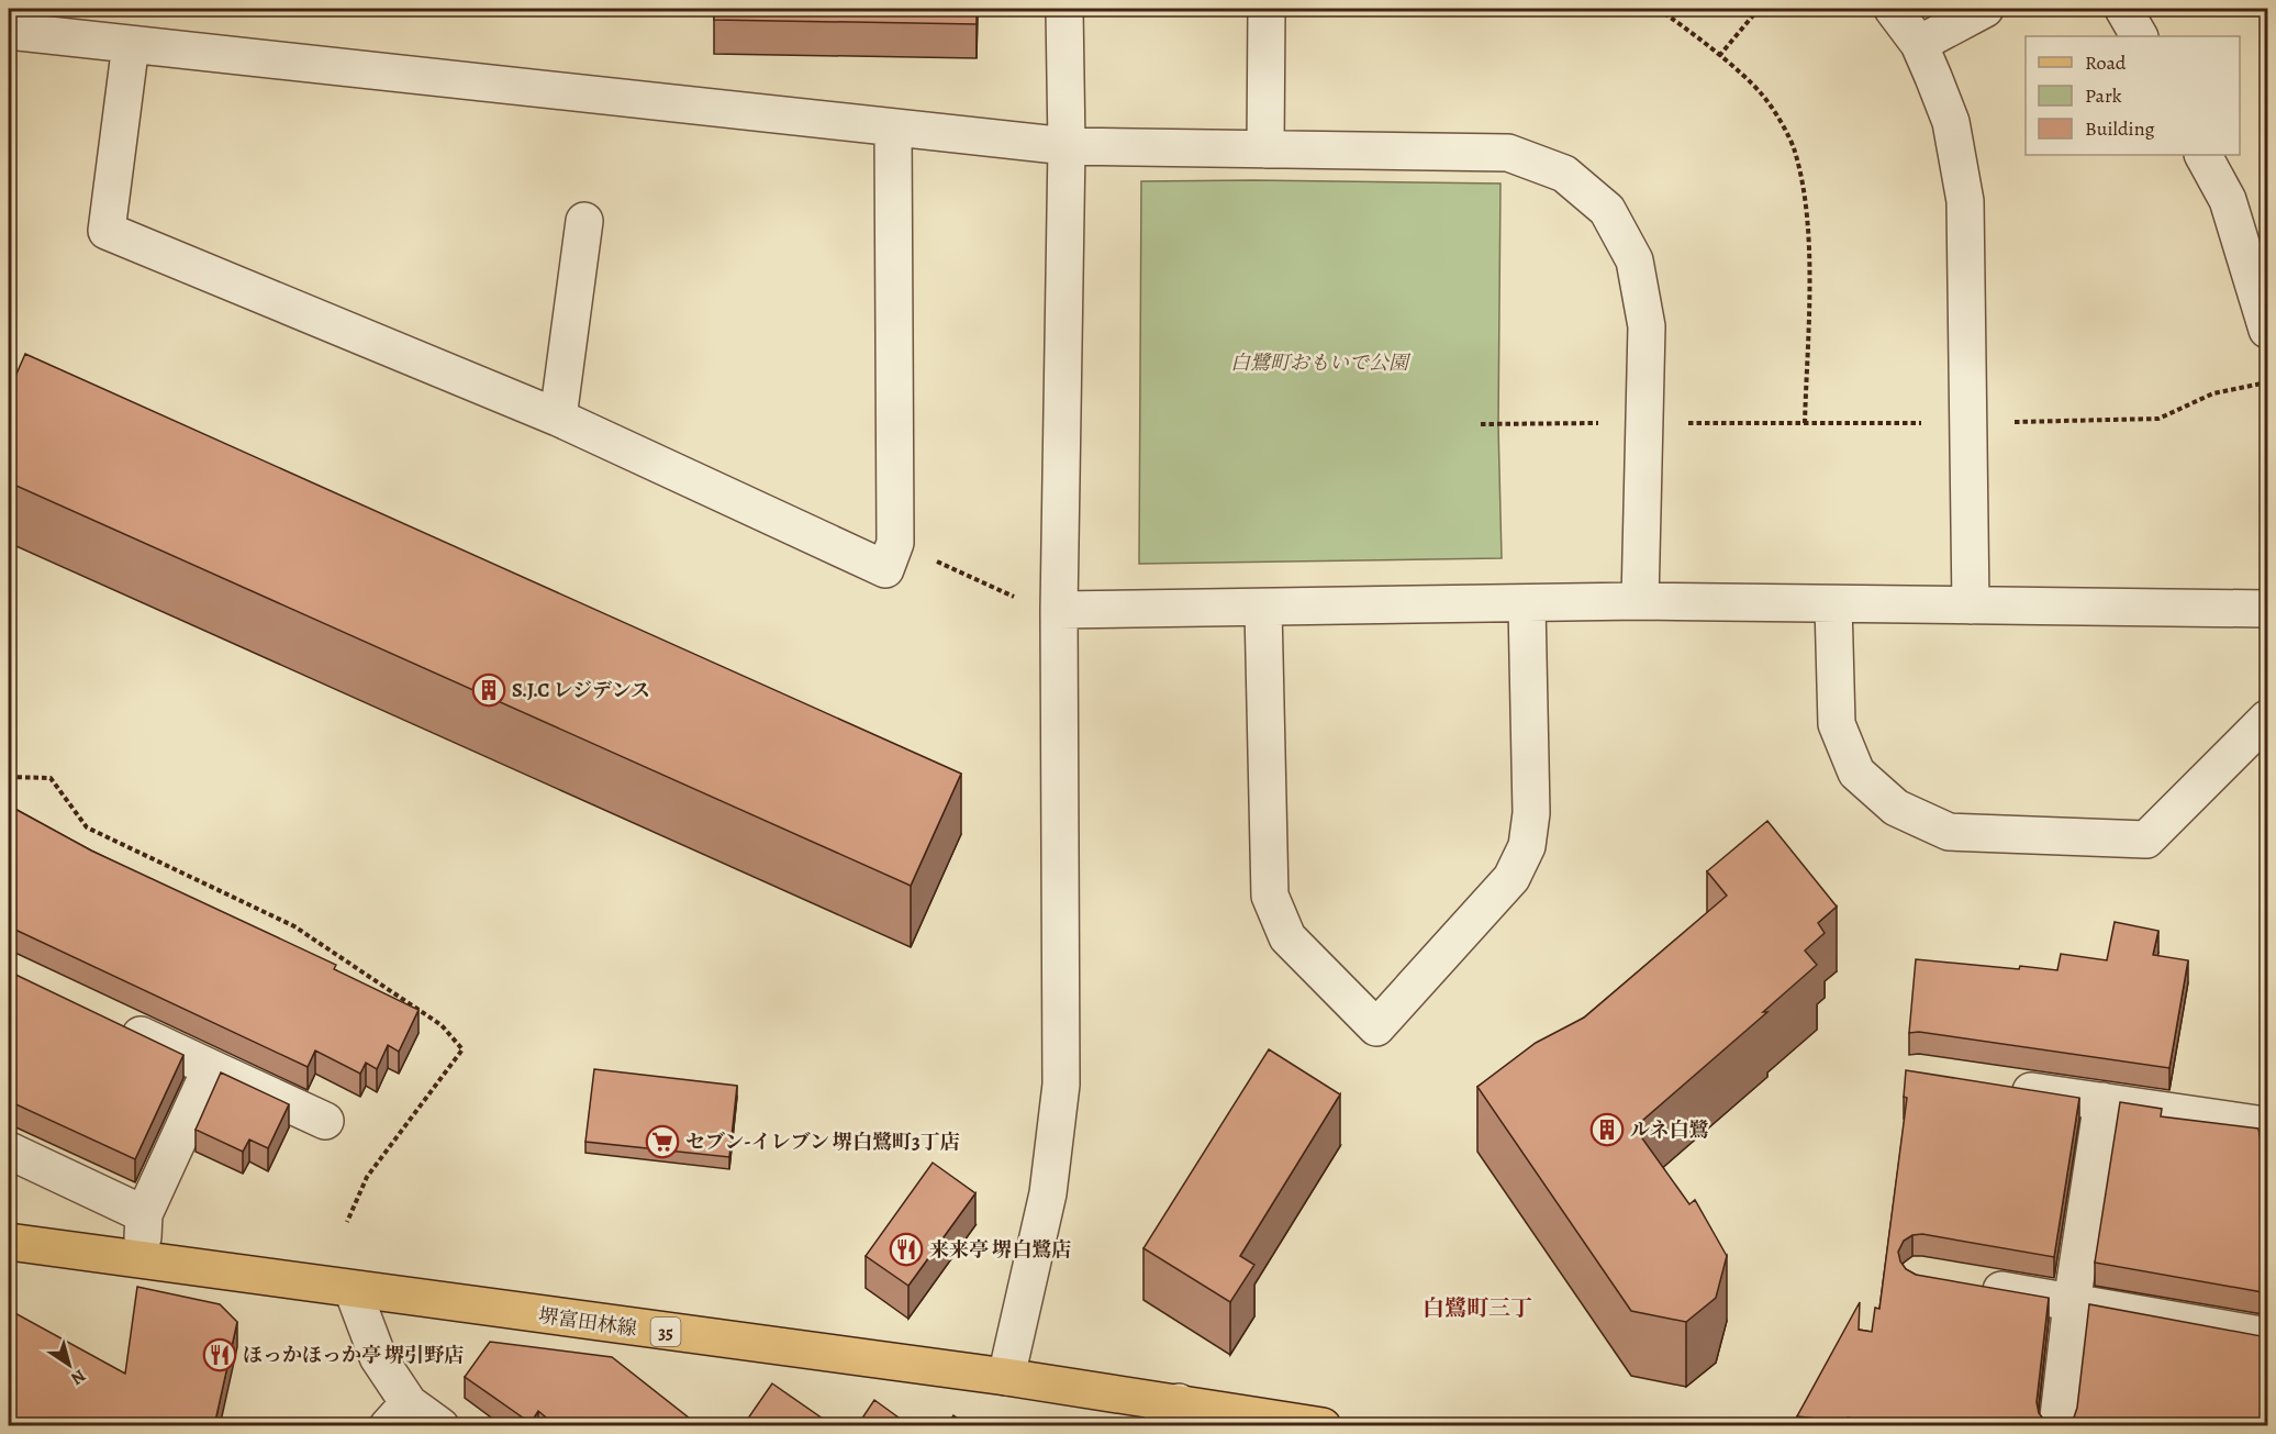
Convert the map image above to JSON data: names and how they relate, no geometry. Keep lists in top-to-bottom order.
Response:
{
  "streets": {
    "main road": ["堺富田林線", "35"]
  },
  "districts": ["白鷺町三丁"],
  "parks": ["白鷺町おもいで公園"],
  "places": {
    "building": ["S.J.C レジデンス", "ルネ白鷺"],
    "supermarket": ["セブン-イレブン 堺白鷺町3丁店"],
    "restaurant": ["来来亭 堺白鷺店", "ほっかほっか亭 堺引野店"]
  },
  "legend": ["Road", "Park", "Building"],
  "north": "bottom right"
}
